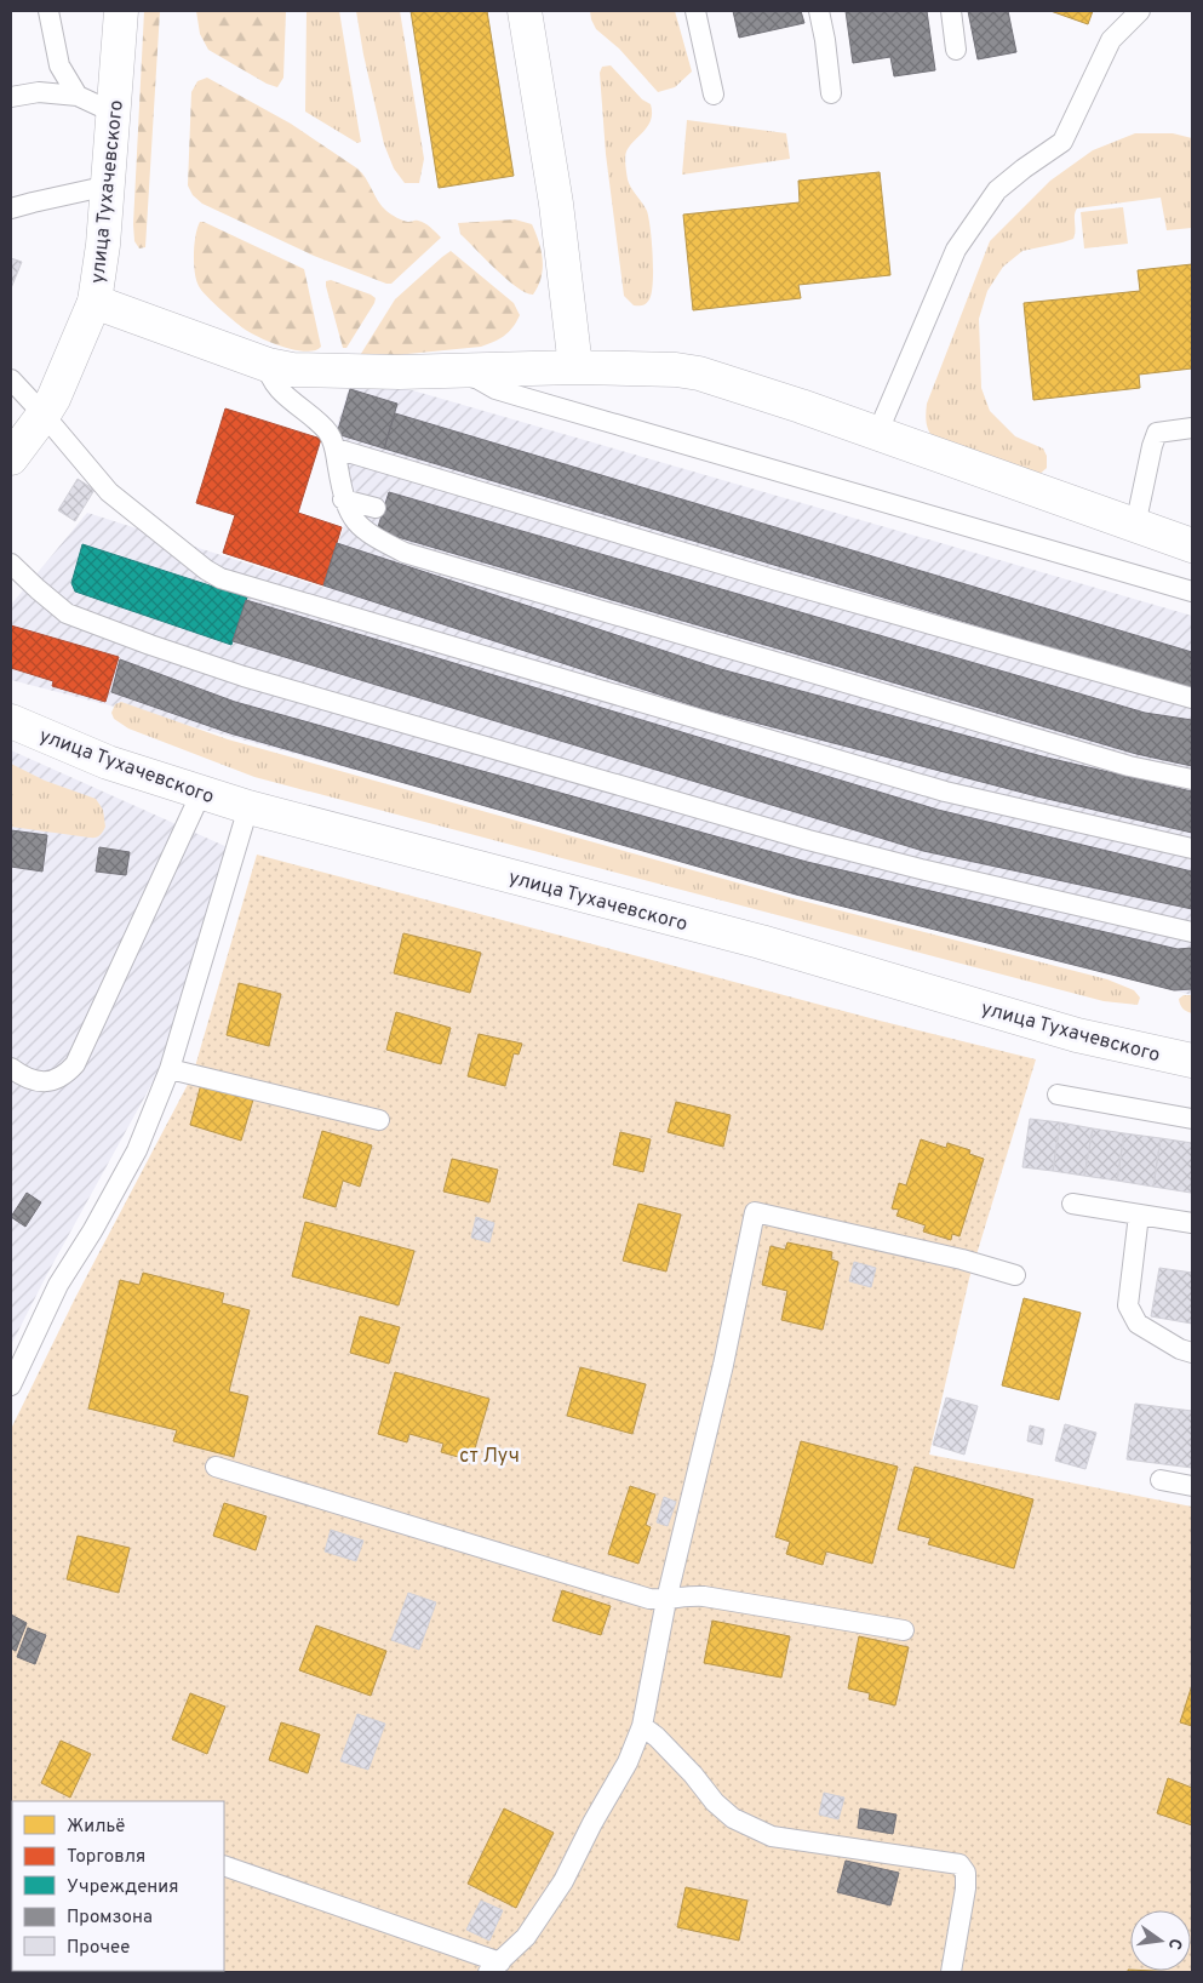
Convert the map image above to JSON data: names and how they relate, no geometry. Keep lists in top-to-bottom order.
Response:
{
  "streets": {
    "street": ["улица Тухачевского"]
  },
  "parks": ["ст Луч"],
  "legend": [
    "Жильё",
    "Торговля",
    "Учреждения",
    "Промзона",
    "Прочее"
  ],
  "north": "right"
}
